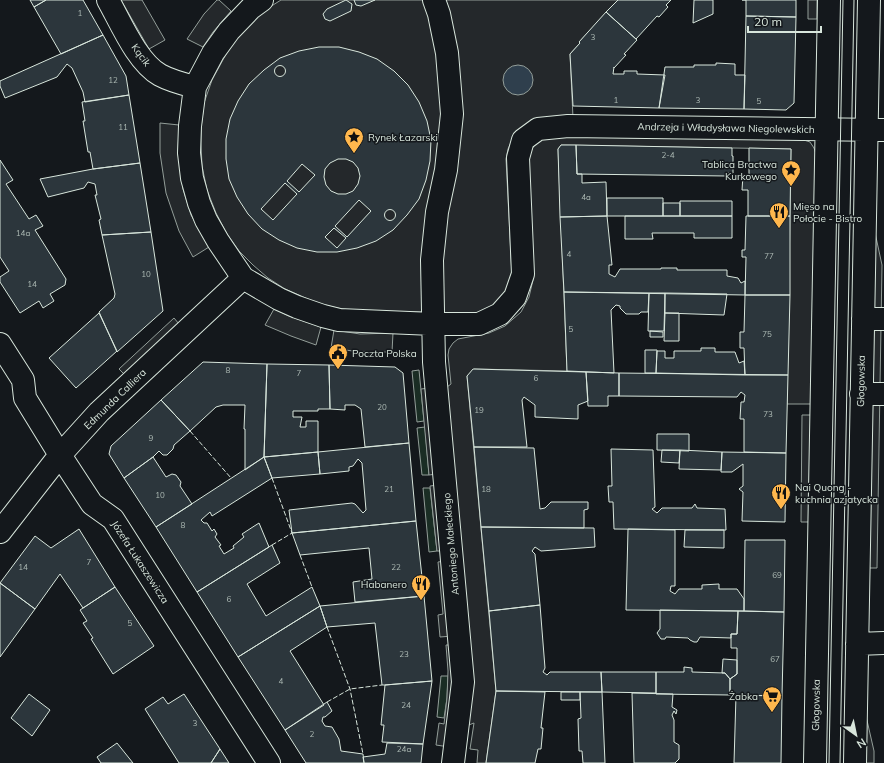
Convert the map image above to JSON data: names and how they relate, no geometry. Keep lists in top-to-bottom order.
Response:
{
  "streets": {
    "street": [
      "Kącik",
      "Andrzeja i Władysława Niegolewskich",
      "Głogowska",
      "Edmunda Calliera",
      "Antoniego Małeckiego",
      "Józefa Łukaszewicza"
    ]
  },
  "crossings": [
    ["Andrzeja i Władysława Niegolewskich", "Głogowska"],
    ["Andrzeja i Władysława Niegolewskich", "Antoniego Małeckiego"],
    ["Edmunda Calliera", "Józefa Łukaszewicza"]
  ],
  "places": {
    "place": ["Rynek Łazarski", "Tablica Bractwa Kurkowego"],
    "restaurant": ["Mięso na Połocie - Bistro", "Nai Quong - kuchnia azjatycka", "Habanero"],
    "public building": ["Poczta Polska"],
    "supermarket": ["Żabka"]
  },
  "house_numbers": [
    "1",
    "3",
    "12",
    "1",
    "3",
    "5",
    "11",
    "2-4",
    "4a",
    "14a",
    "4",
    "77",
    "10",
    "14",
    "5",
    "75",
    "8",
    "7",
    "6",
    "20",
    "19",
    "73",
    "9",
    "21",
    "18",
    "10",
    "8",
    "7",
    "14",
    "22",
    "69",
    "6",
    "5",
    "23",
    "67",
    "4",
    "24",
    "3",
    "2",
    "24a"
  ],
  "scale_bar": "20 m",
  "north": "bottom right"
}
